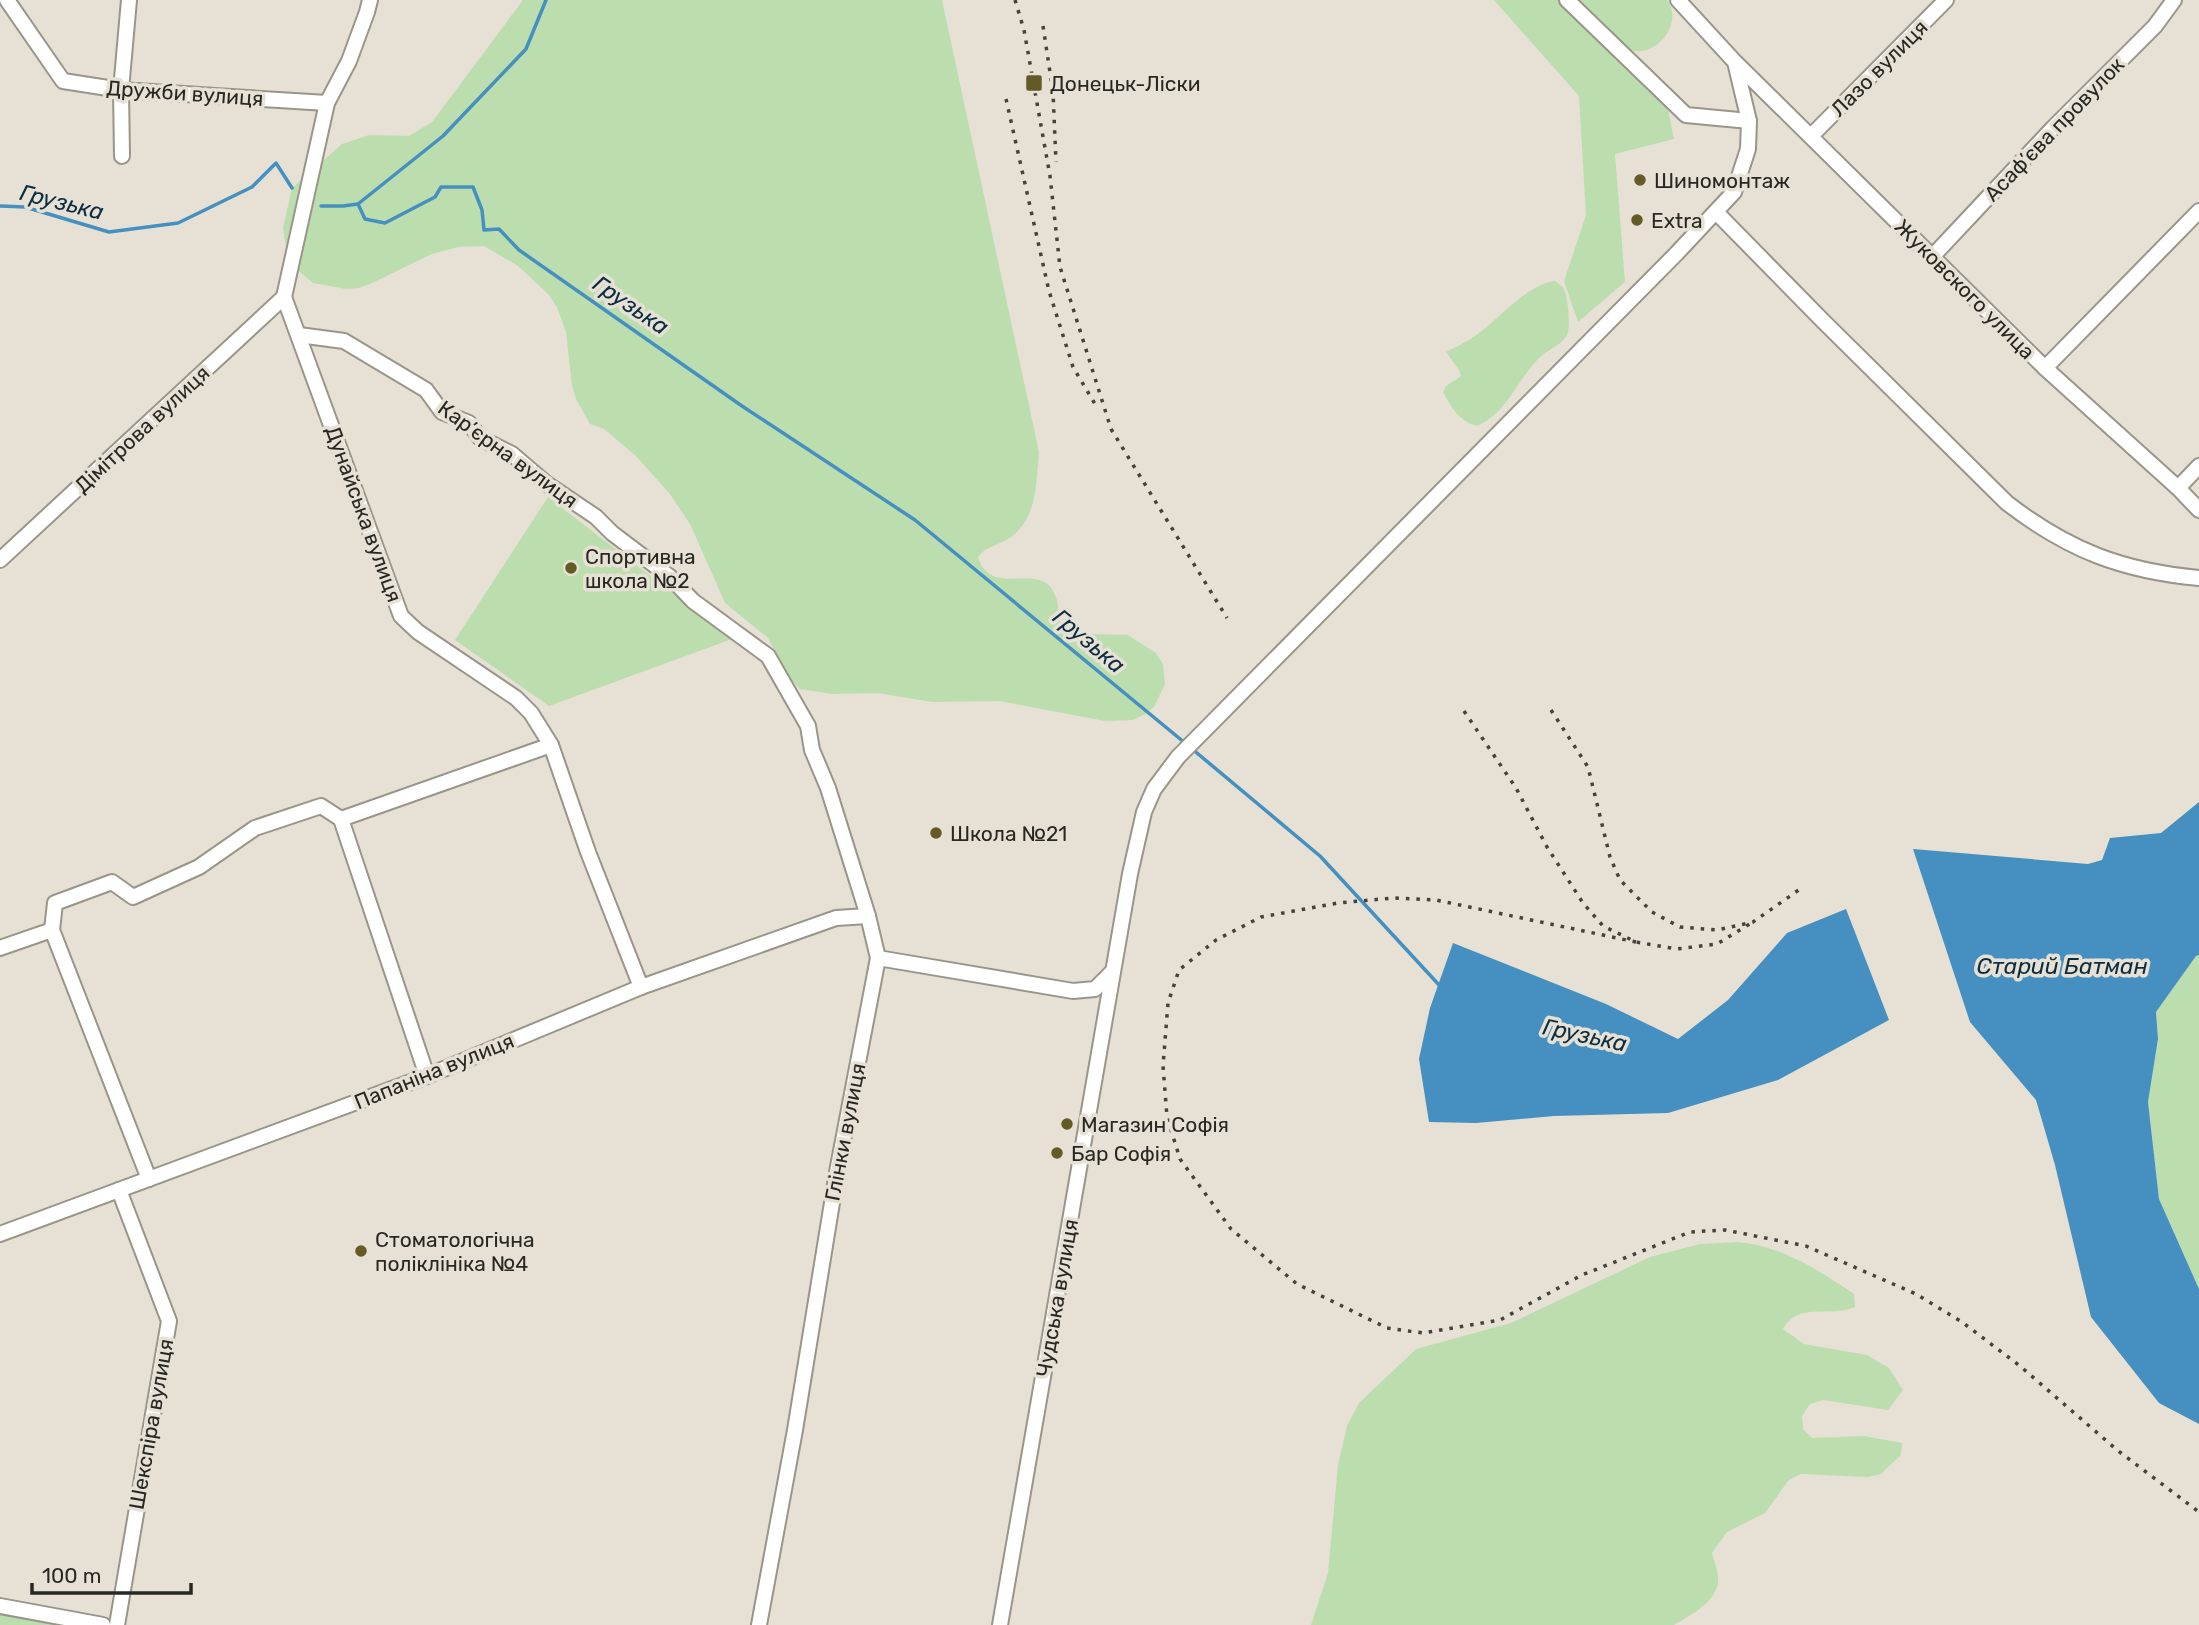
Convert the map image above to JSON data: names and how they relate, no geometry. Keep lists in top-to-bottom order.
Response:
{
  "streets": {
    "street": [
      "Лазо вулиця",
      "Дружби вулиця",
      "Асаф’єва провулок",
      "Жуковского улица",
      "Дімітрова вулиця",
      "Кар’єрна вулиця",
      "Дунайська вулиця",
      "Папаніна вулиця",
      "Глінки вулиця",
      "Чудська вулиця",
      "Шекспіра вулиця"
    ]
  },
  "crossings": [
    ["Лазо вулиця", "Жуковского улица"],
    ["Асаф’єва провулок", "Жуковского улица"],
    ["Жуковского улица", "Чудська вулиця"],
    ["Дімітрова вулиця", "Дунайська вулиця"],
    ["Кар’єрна вулиця", "Дунайська вулиця"],
    ["Кар’єрна вулиця", "Глінки вулиця"],
    ["Дунайська вулиця", "Папаніна вулиця"],
    ["Папаніна вулиця", "Глінки вулиця"],
    ["Папаніна вулиця", "Шекспіра вулиця"]
  ],
  "water": ["Грузька", "Старий Батман"],
  "places": {
    "transit": ["Донецьк-Ліски"],
    "other": [
      "Шиномонтаж",
      "Extra",
      "Спортивна школа №2",
      "Школа №21",
      "Магазин Софія",
      "Бар Софія",
      "Стоматологічна поліклініка №4"
    ]
  },
  "scale_bar": "100 m"
}
